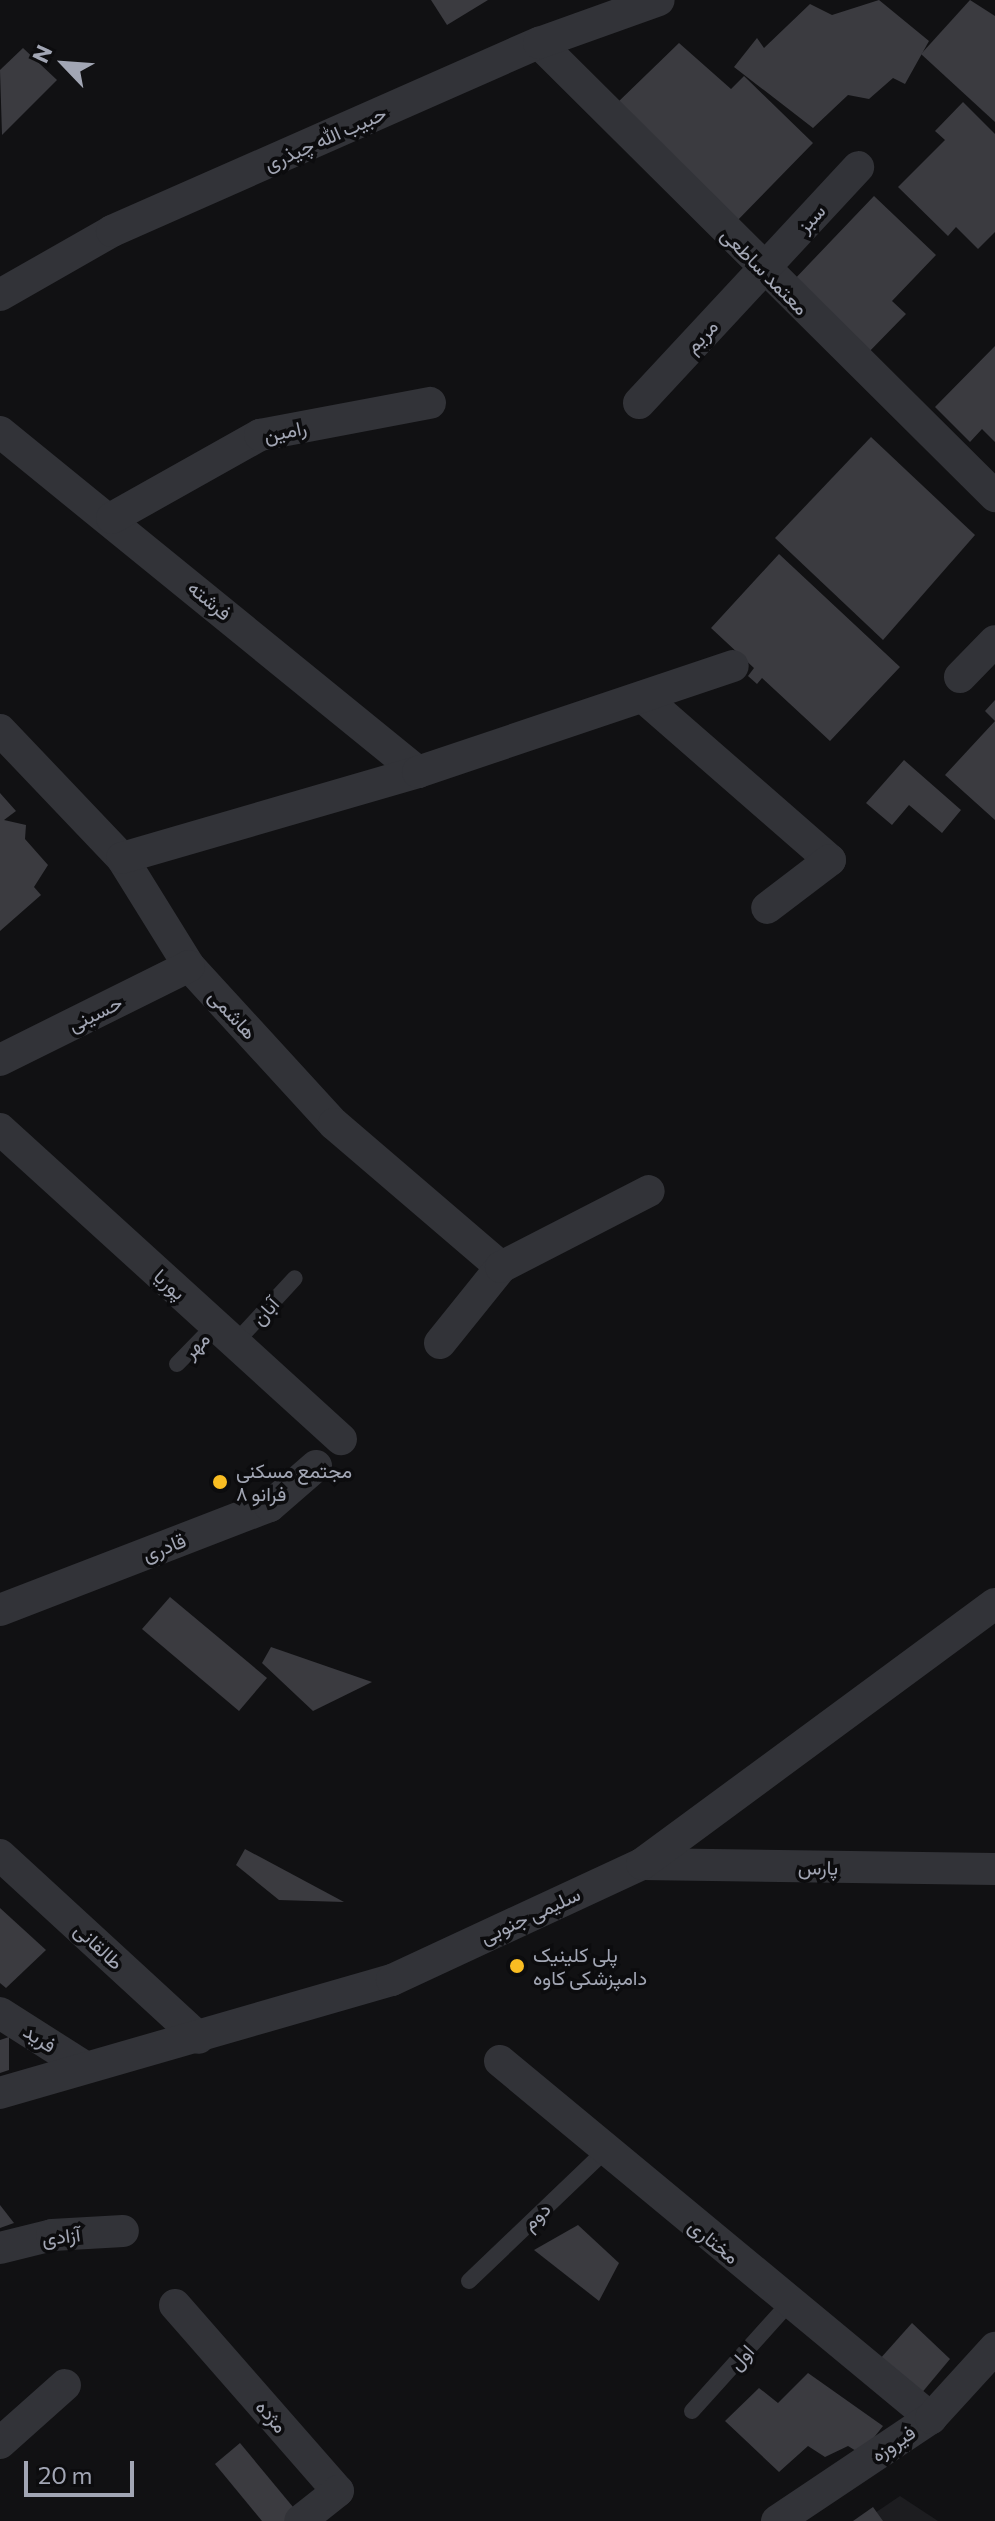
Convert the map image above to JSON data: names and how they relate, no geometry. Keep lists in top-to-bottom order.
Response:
{
  "streets": {
    "street": [
      "حبیب الله چیذری",
      "سبز",
      "معتمد ساطعی",
      "مریم",
      "رامین",
      "فرشته",
      "حسینی",
      "هاشمی",
      "پوریا",
      "قادری",
      "پارس",
      "سلیمی جنوبی",
      "طالقانی",
      "فرید",
      "آزادی",
      "مختاری",
      "مژده",
      "فیروزه"
    ],
    "lane": [
      "آبان",
      "مهر",
      "دوم",
      "اول"
    ]
  },
  "crossings": [
    ["حبیب الله چیذری", "معتمد ساطعی"],
    ["سبز", "معتمد ساطعی"],
    ["سبز", "مریم"],
    ["معتمد ساطعی", "مریم"],
    ["رامین", "فرشته"],
    ["حسینی", "هاشمی"],
    ["پوریا", "آبان"],
    ["پوریا", "مهر"],
    ["آبان", "مهر"],
    ["پارس", "سلیمی جنوبی"],
    ["سلیمی جنوبی", "طالقانی"],
    ["سلیمی جنوبی", "فرید"],
    ["دوم", "مختاری"],
    ["مختاری", "اول"],
    ["مختاری", "فیروزه"]
  ],
  "places": ["مجتمع مسکنی فرانو ۸", "پلی کلینیک دامپزشکی کاوه"],
  "scale_bar": "20 m",
  "north": "top left"
}
